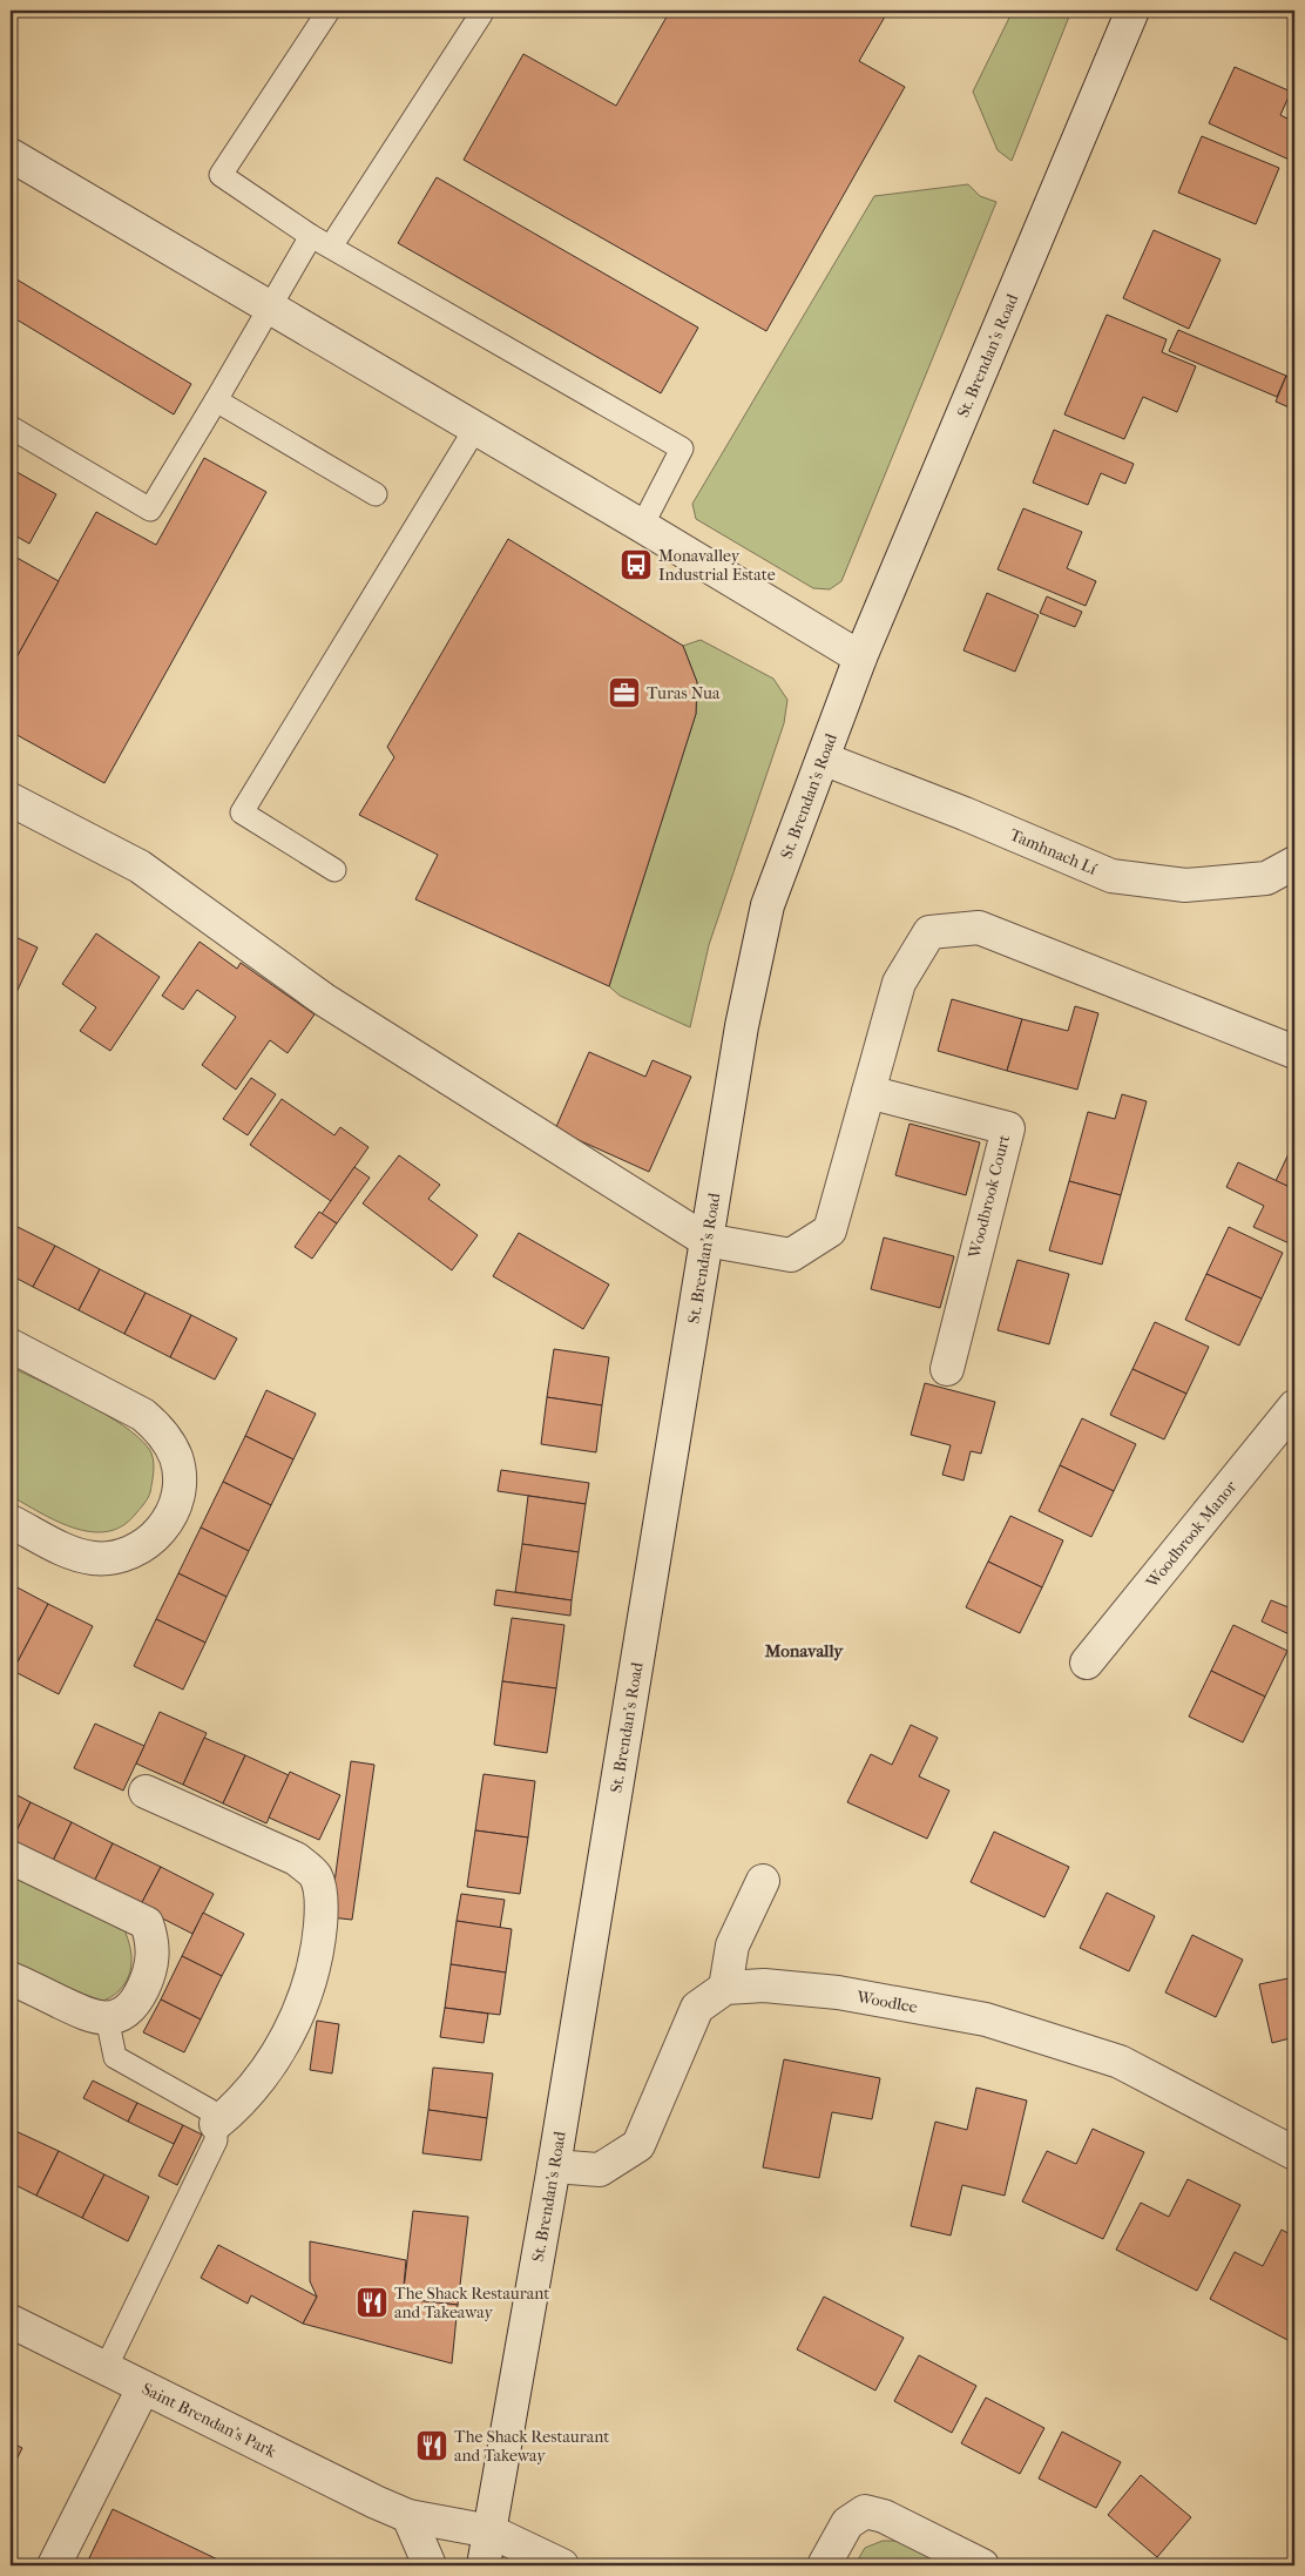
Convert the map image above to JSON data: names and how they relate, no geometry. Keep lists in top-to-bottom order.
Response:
{
  "streets": {
    "street": [
      "St. Brendan's Road",
      "Tamhnach Lí",
      "Woodbrook Court",
      "Woodbrook Manor",
      "Woodlee",
      "Saint Brendan's Park"
    ]
  },
  "crossings": [
    ["St. Brendan's Road", "Tamhnach Lí"],
    ["St. Brendan's Road", "Woodlee"],
    ["St. Brendan's Road", "Saint Brendan's Park"]
  ],
  "districts": ["Monavally"],
  "places": {
    "bus stop": ["Monavalley Industrial Estate"],
    "office": ["Turas Nua"],
    "restaurant": ["The Shack Restaurant and Takeaway", "The Shack Restaurant and Takeway"]
  }
}
